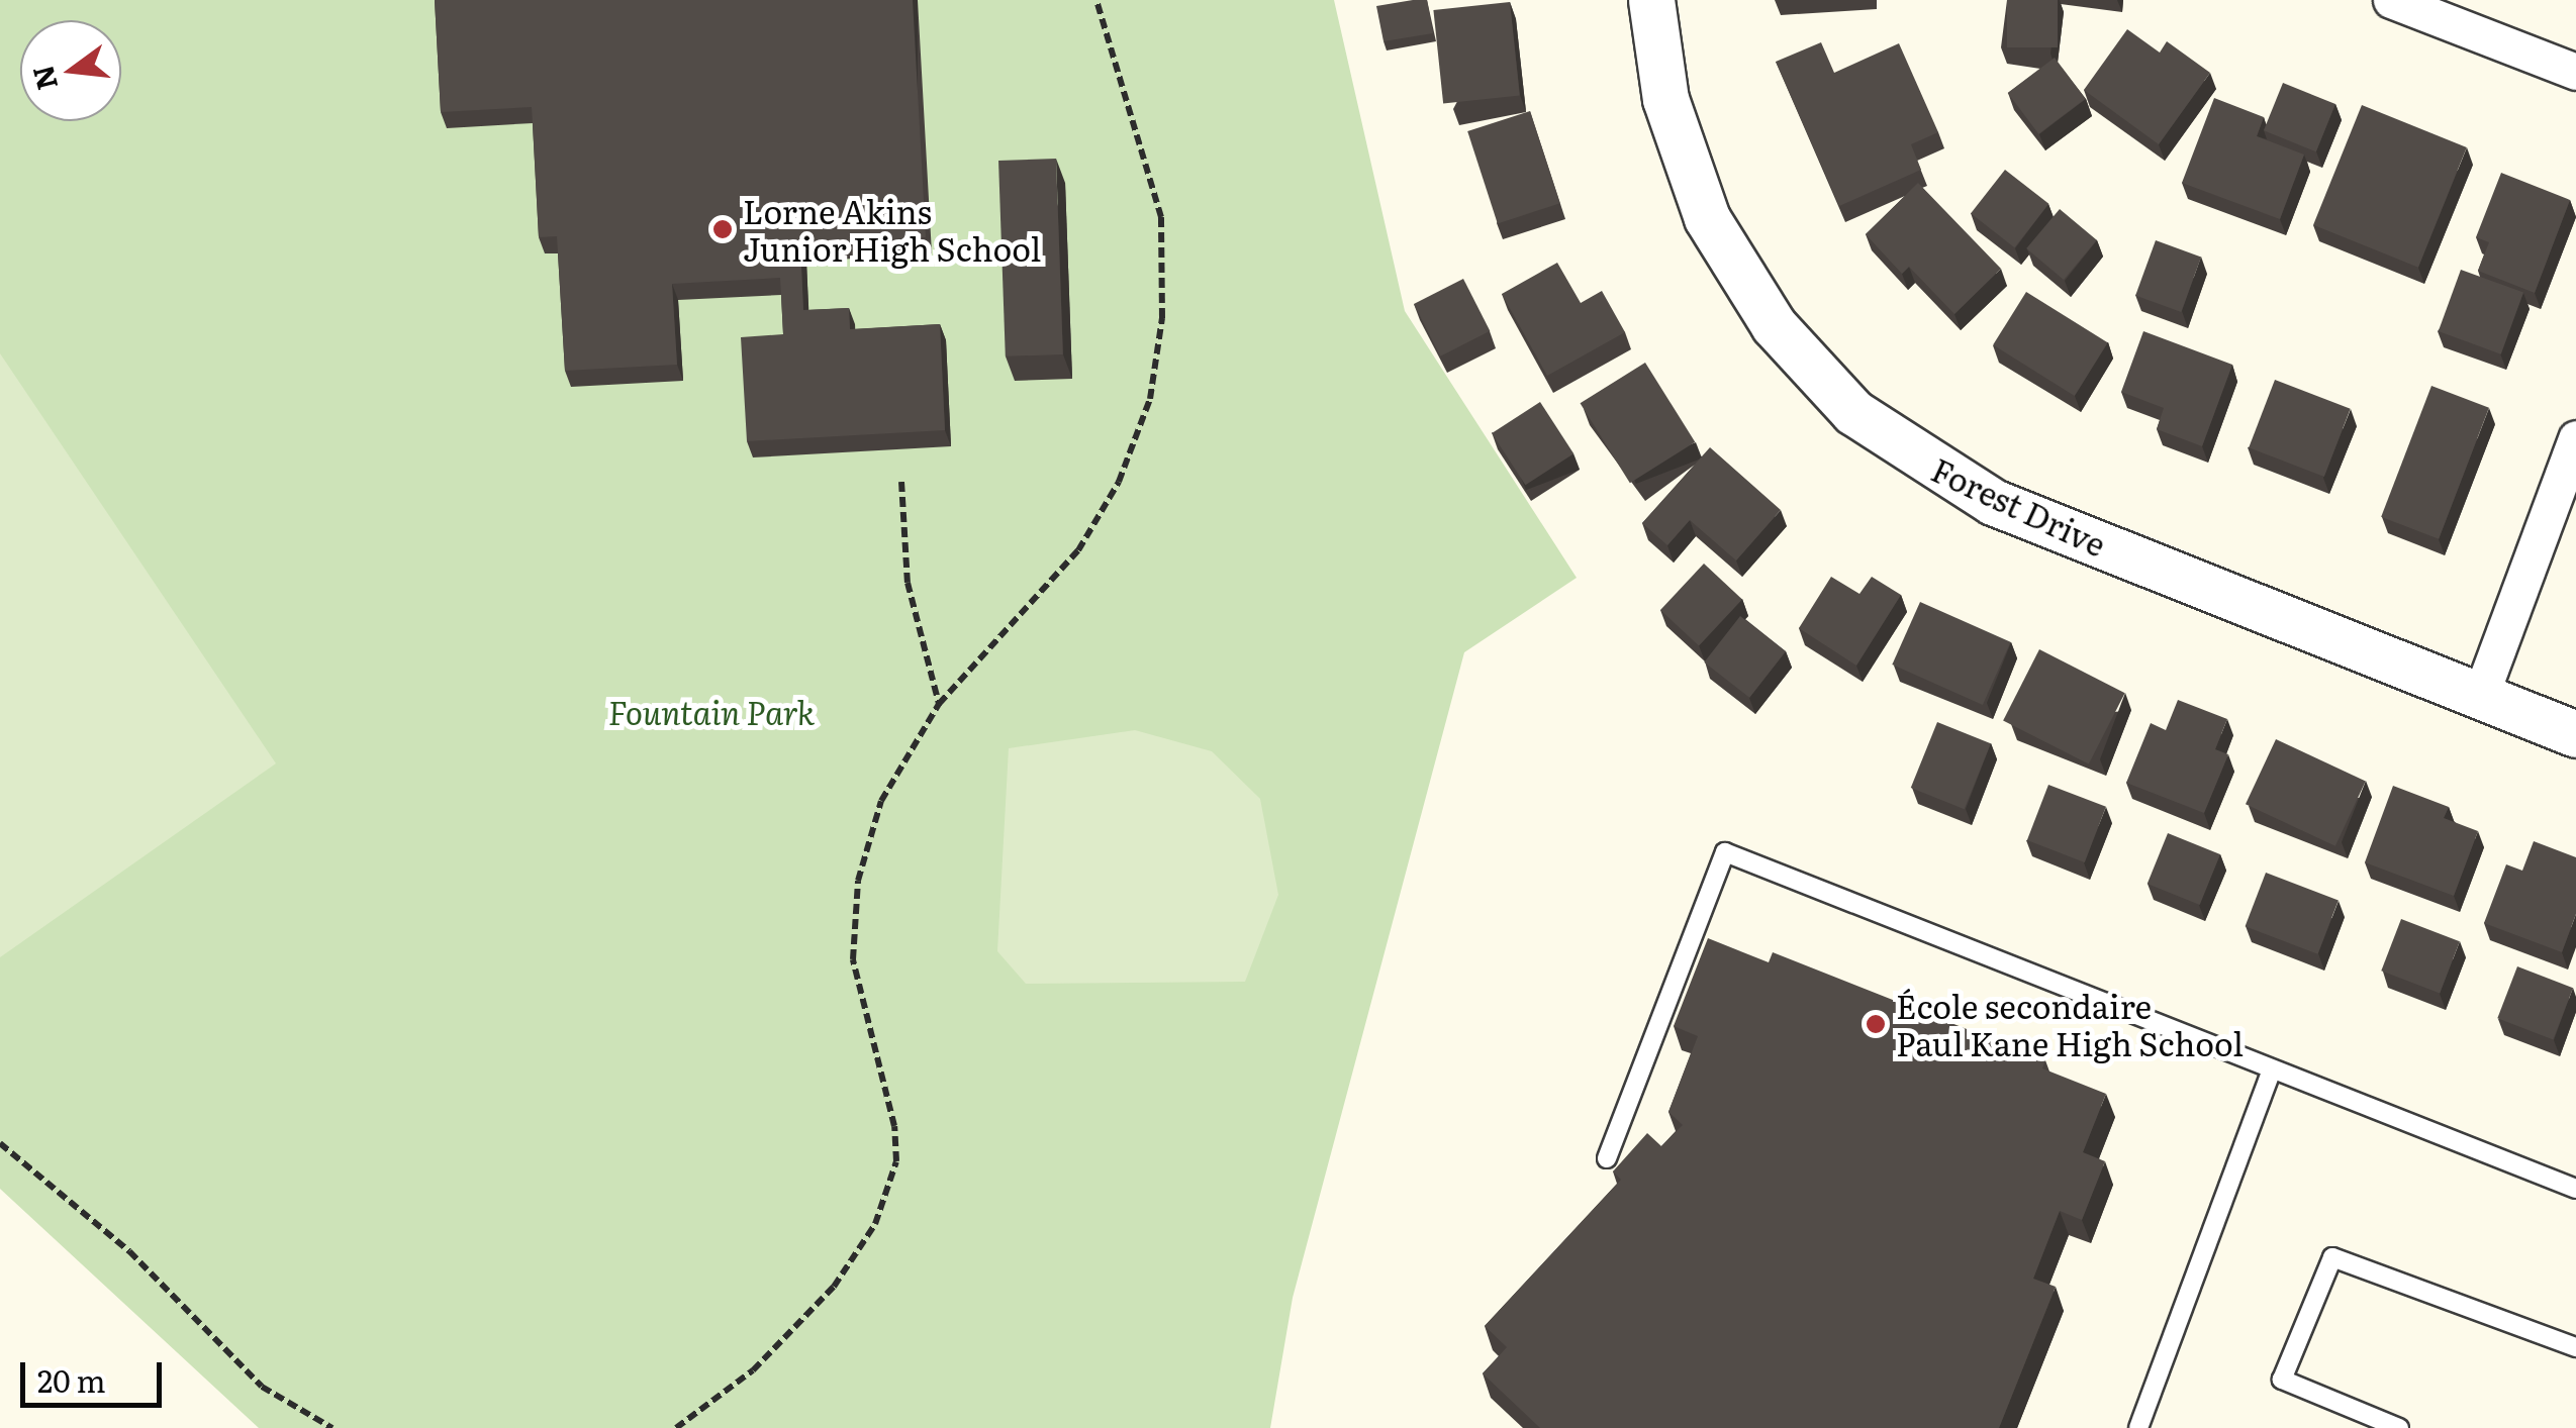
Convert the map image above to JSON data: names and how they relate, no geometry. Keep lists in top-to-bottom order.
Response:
{
  "streets": {
    "street": ["Forest Drive"]
  },
  "parks": ["Fountain Park"],
  "places": ["Lorne Akins Junior High School", "École secondaire Paul Kane High School"],
  "scale_bar": "20 m",
  "north": "left"
}
